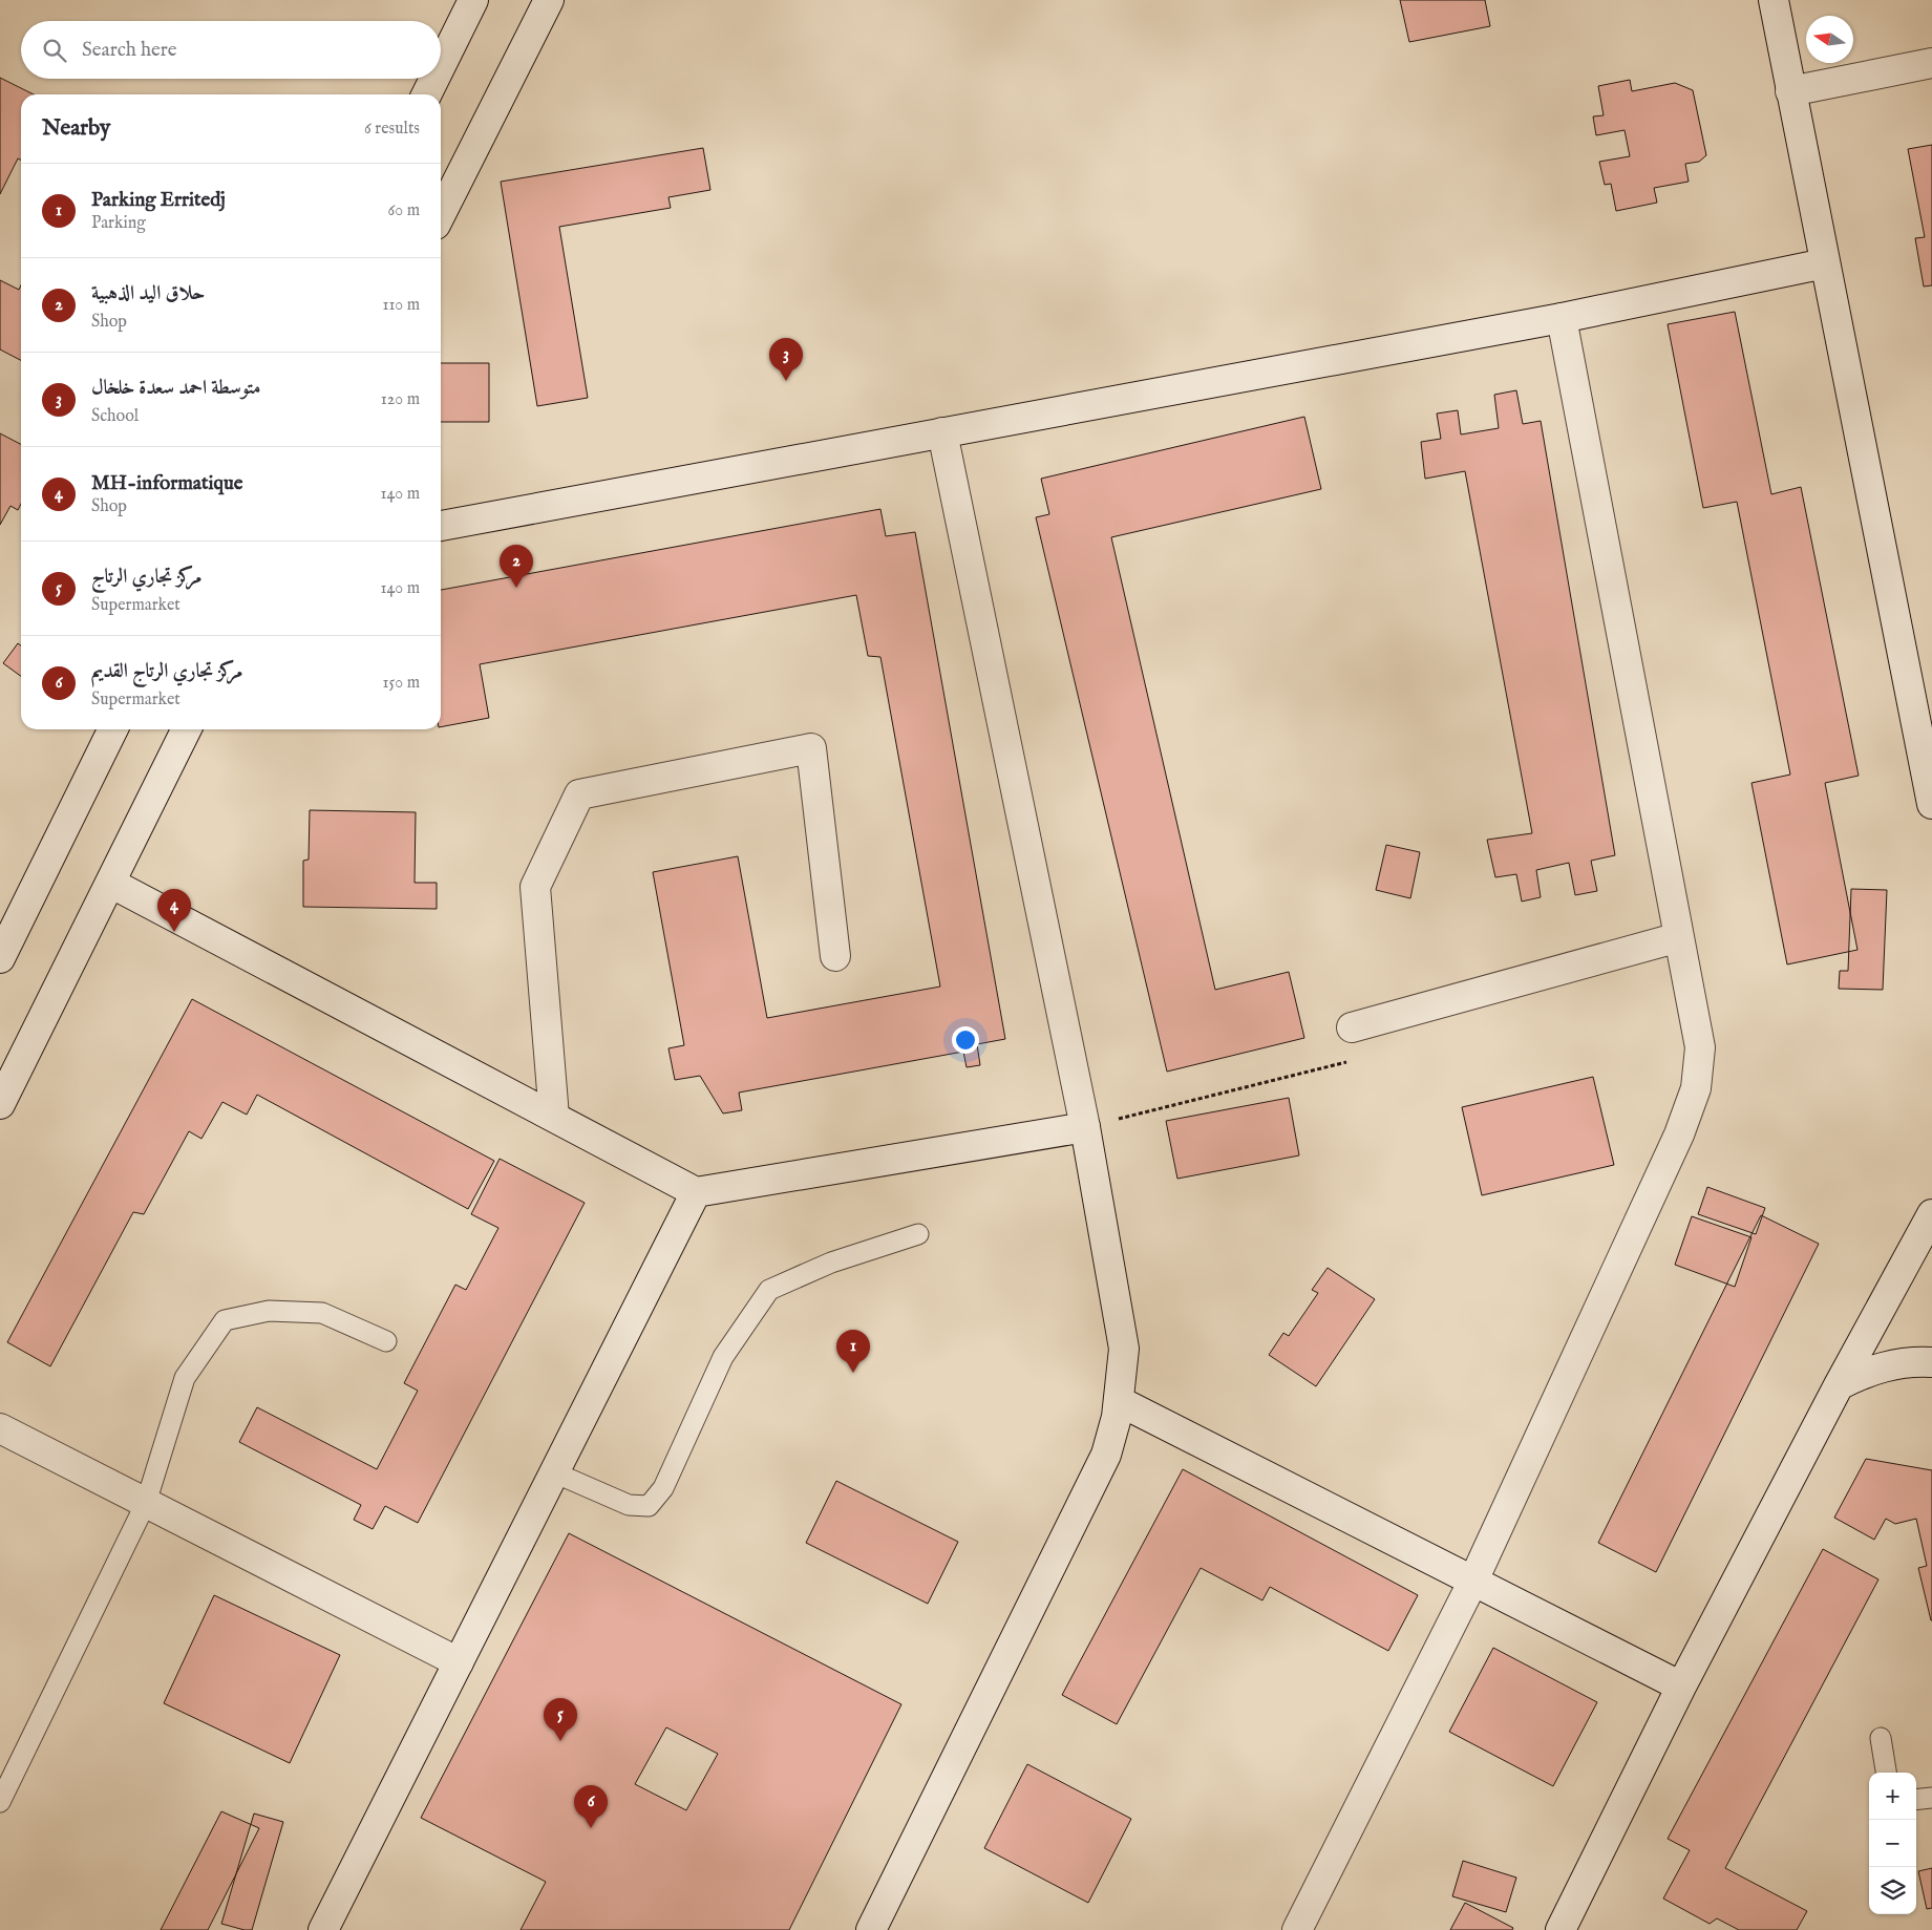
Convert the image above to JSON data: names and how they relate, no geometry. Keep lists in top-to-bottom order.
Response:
{
  "north": "left",
  "page": {
    "search": "Search here",
    "heading": ["Nearby", "6 results"],
    "list": [
      {
        "mark": "1",
        "name": "Parking Erritedj",
        "note": "Parking",
        "value": "60 m"
      },
      {
        "mark": "2",
        "name": "حلاق اليد الذهبية",
        "note": "Shop",
        "value": "110 m"
      },
      {
        "mark": "3",
        "name": "متوسطة احمد سعدة خلخال",
        "note": "School",
        "value": "120 m"
      },
      {
        "mark": "4",
        "name": "MH-informatique",
        "note": "Shop",
        "value": "140 m"
      },
      {
        "mark": "5",
        "name": "مركز تجاري الرتاج",
        "note": "Supermarket",
        "value": "140 m"
      },
      {
        "mark": "6",
        "name": "مركز تجاري الرتاج القديم",
        "note": "Supermarket",
        "value": "150 m"
      }
    ],
    "pins": [
      "3",
      "2",
      "4",
      "1",
      "5",
      "6"
    ],
    "map_buttons": ["+", "−"]
  }
}
